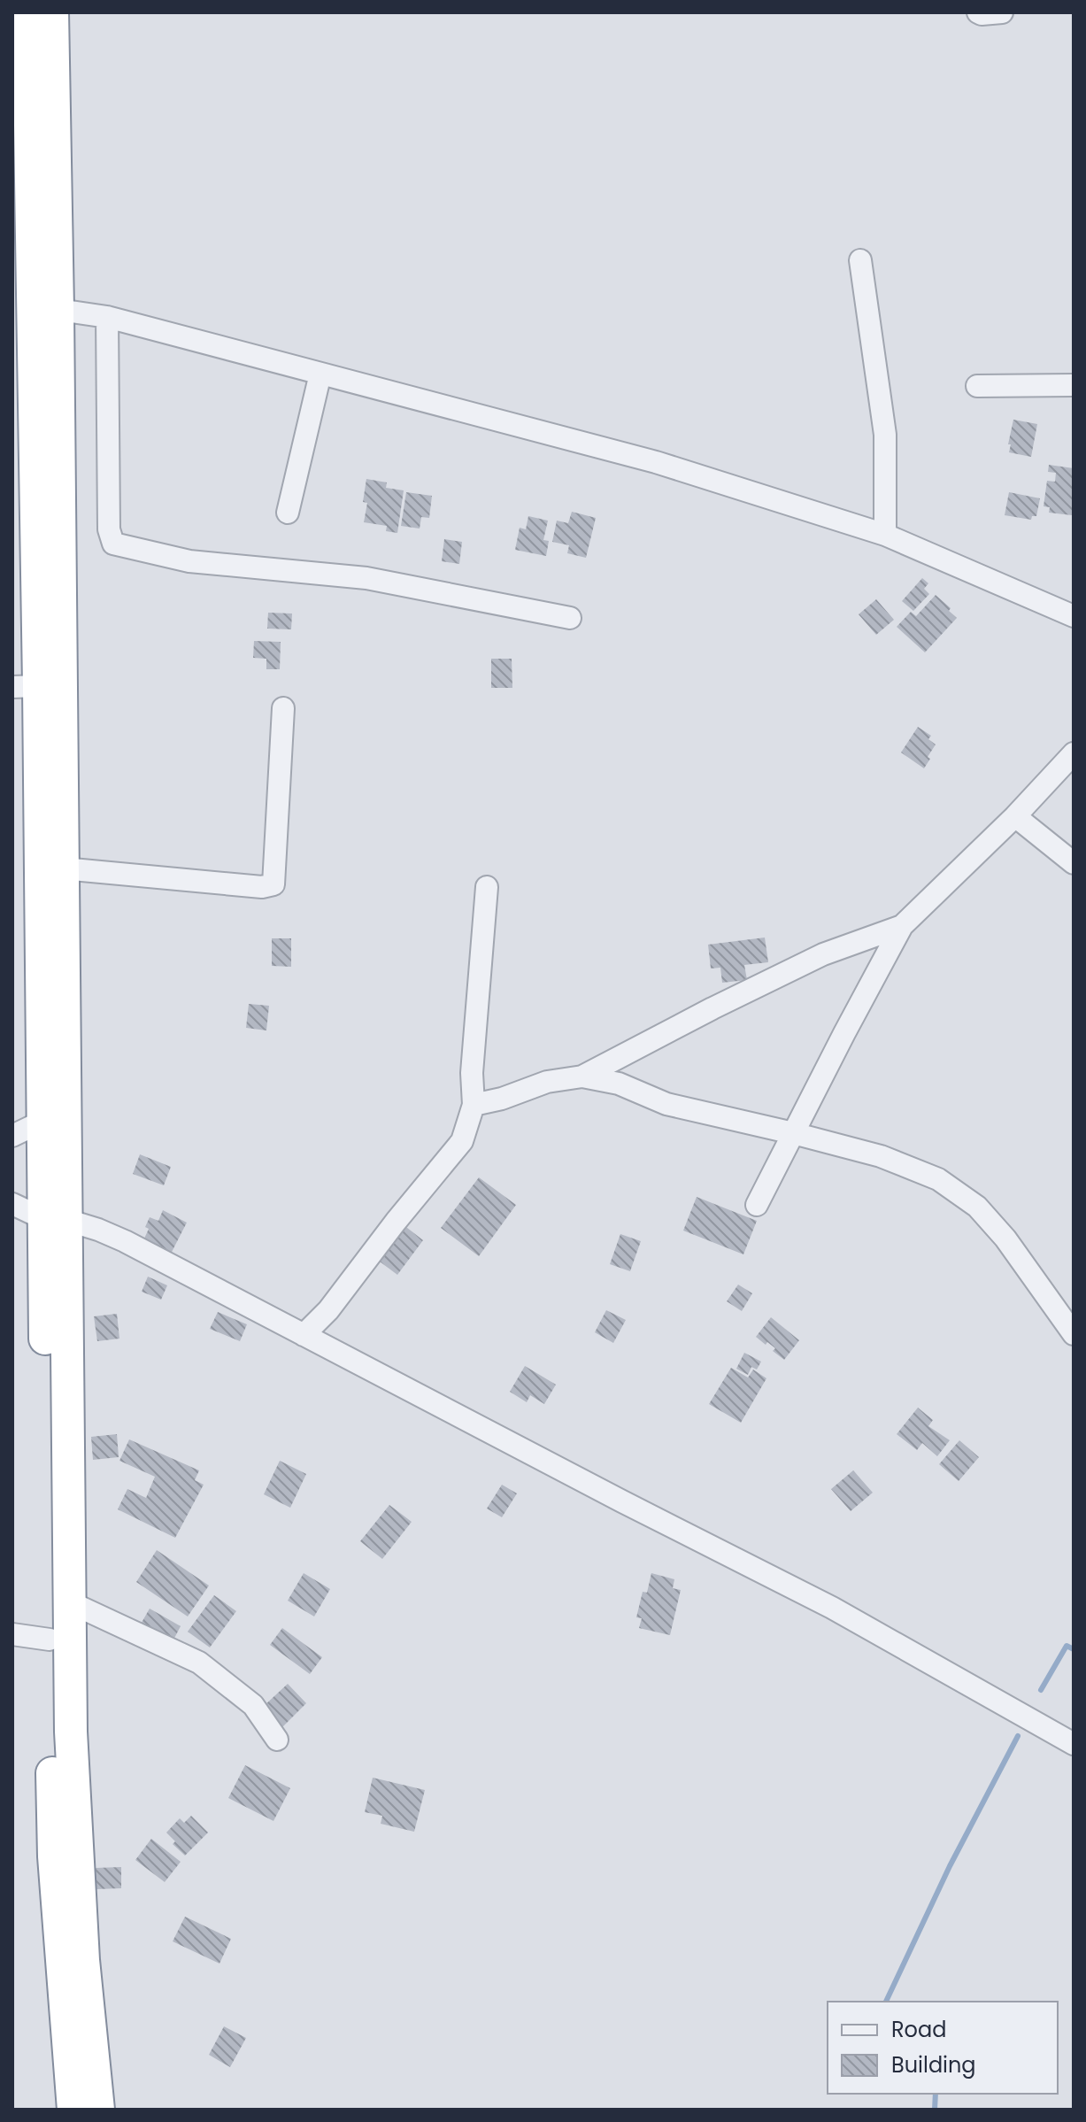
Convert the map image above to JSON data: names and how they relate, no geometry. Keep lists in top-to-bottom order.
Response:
{
  "legend": ["Road", "Building"]
}
